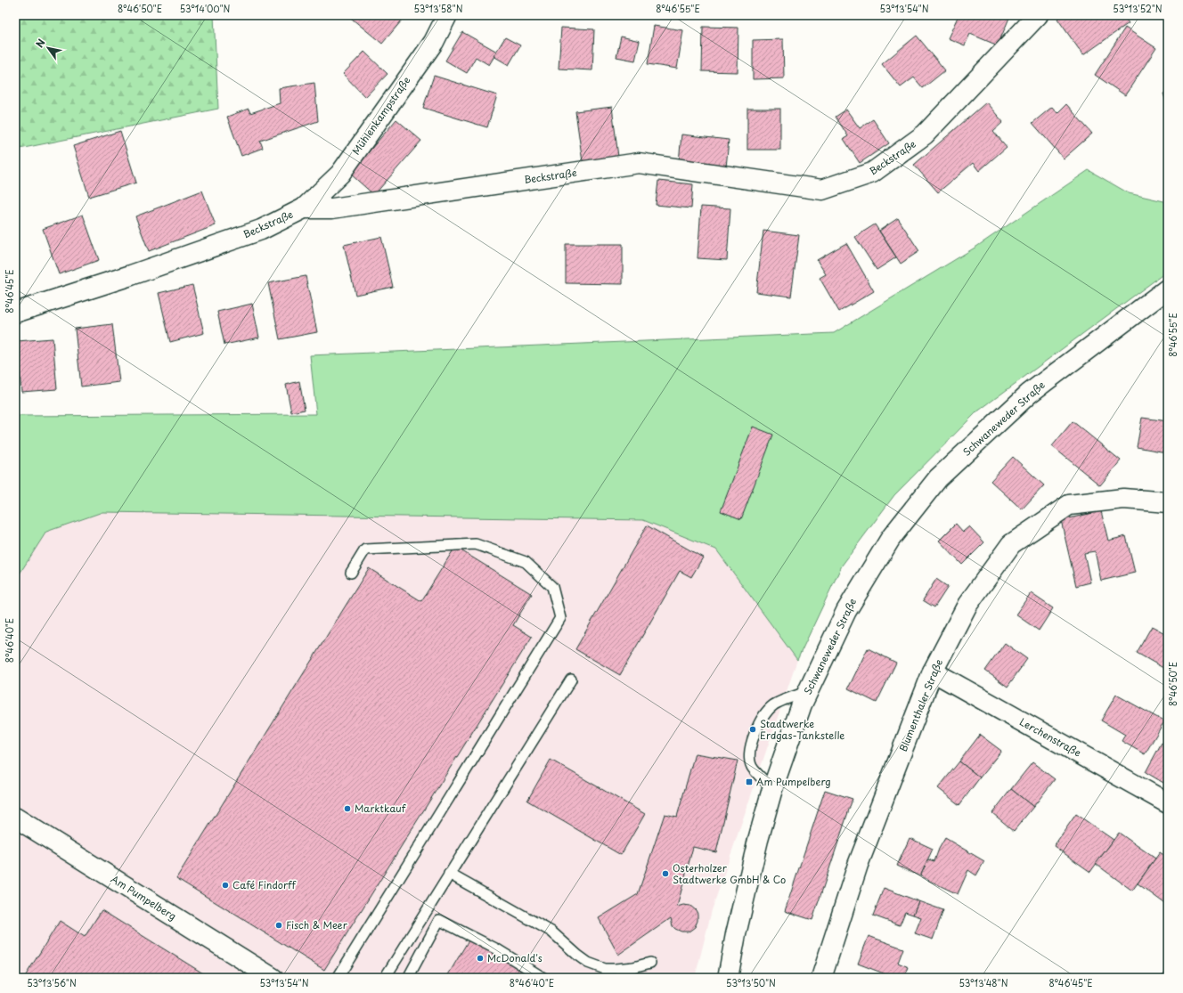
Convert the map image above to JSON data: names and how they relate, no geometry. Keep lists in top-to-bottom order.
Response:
{
  "streets": {
    "street": [
      "Mühlenkampstraße",
      "Beckstraße",
      "Schwaneweder Straße",
      "Blumenthaler Straße",
      "Lerchenstraße",
      "Am Pumpelberg"
    ]
  },
  "crossings": [
    ["Mühlenkampstraße", "Beckstraße"],
    ["Blumenthaler Straße", "Lerchenstraße"]
  ],
  "places": {
    "other": [
      "Stadtwerke Erdgas-Tankstelle",
      "Marktkauf",
      "Osterholzer Stadtwerke GmbH & Co",
      "Café Findorff",
      "Fisch & Meer",
      "McDonald's"
    ],
    "transit": ["Am Pumpelberg"]
  },
  "north": "top left",
  "coordinates": [
    "8°46'50\"E",
    "53°14'00\"N",
    "53°13'58\"N",
    "8°46'55\"E",
    "53°13'54\"N",
    "53°13'52\"N",
    "8°46'45\"E",
    "8°46'40\"E",
    "53°13'56\"N",
    "53°13'50\"N",
    "53°13'48\"N"
  ]
}
